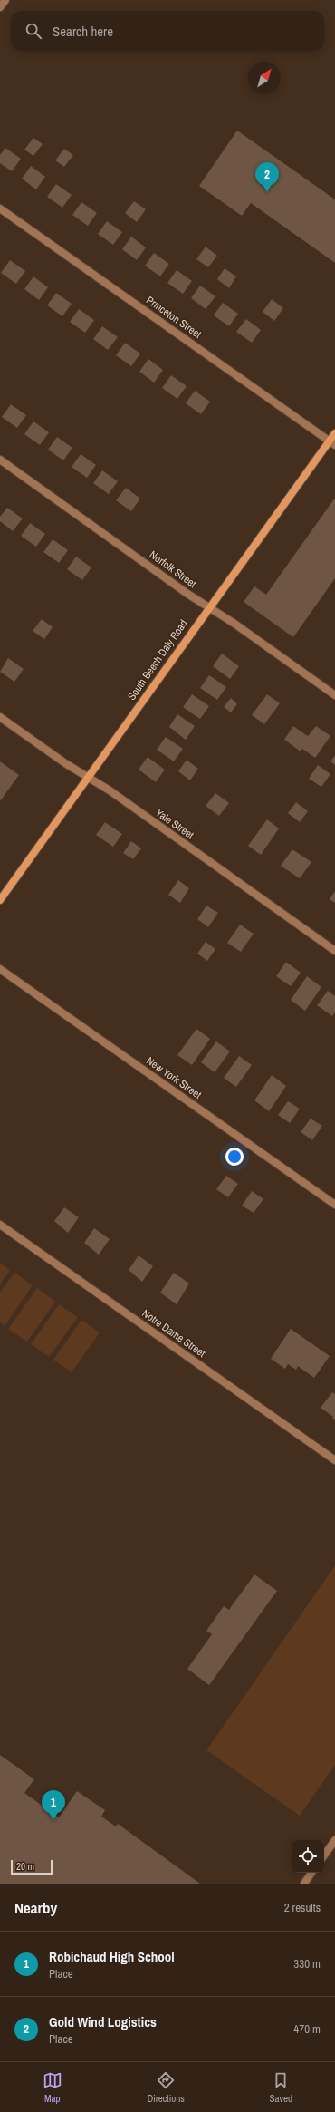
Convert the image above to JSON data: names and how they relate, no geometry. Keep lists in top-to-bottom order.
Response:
{
  "streets": {
    "main road": ["South Beech Daly Road"],
    "street": [
      "Princeton Street",
      "Norfolk Street",
      "Yale Street",
      "New York Street",
      "Notre Dame Street"
    ]
  },
  "crossings": [
    ["Princeton Street", "South Beech Daly Road"],
    ["Norfolk Street", "South Beech Daly Road"],
    ["South Beech Daly Road", "Yale Street"]
  ],
  "scale_bar": "20 m",
  "north": "top right",
  "page": {
    "search": "Search here",
    "pins": ["2", "1"],
    "scale": "20 m",
    "heading": ["Nearby", "2 results"],
    "list": [
      {
        "mark": "1",
        "name": "Robichaud High School",
        "note": "Place",
        "value": "330 m"
      },
      {
        "mark": "2",
        "name": "Gold Wind Logistics",
        "note": "Place",
        "value": "470 m"
      }
    ],
    "nav": ["Map", "Directions", "Saved"]
  }
}
